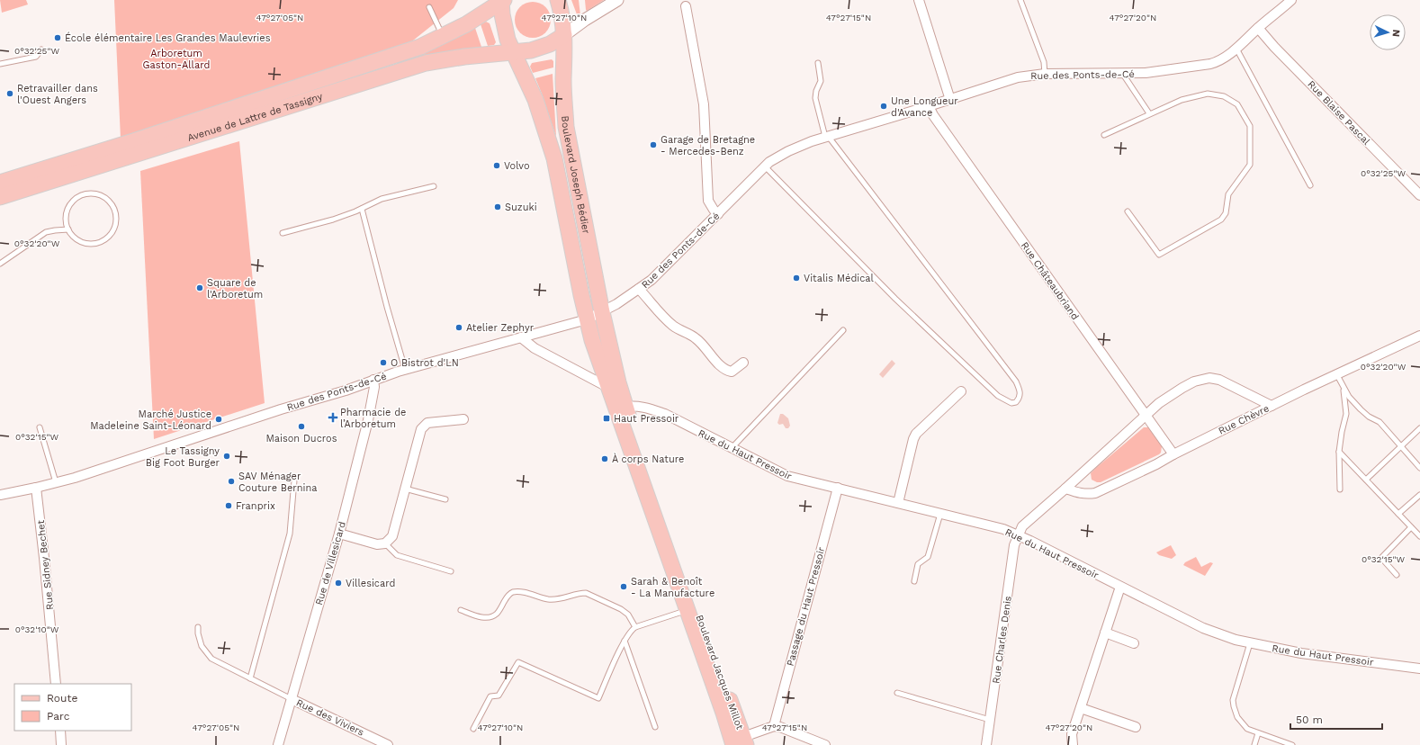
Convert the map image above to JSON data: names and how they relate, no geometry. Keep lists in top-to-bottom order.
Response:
{
  "streets": {
    "main road": ["Avenue de Lattre de Tassigny", "Boulevard Joseph Bédier", "Boulevard Jacques Millot"],
    "street": [
      "Rue des Ponts-de-Cé",
      "Rue Blaise Pascal",
      "Rue Châteaubriand",
      "Rue Chèvre",
      "Rue du Haut Pressoir",
      "Rue de Villesicard",
      "Rue Sidney Bechet",
      "Passage du Haut Pressoir",
      "Rue Charles Denis",
      "Rue des Viviers"
    ]
  },
  "crossings": [
    ["Rue des Ponts-de-Cé", "Rue Blaise Pascal"],
    ["Rue des Ponts-de-Cé", "Boulevard Joseph Bédier"],
    ["Rue des Ponts-de-Cé", "Rue Châteaubriand"],
    ["Rue des Ponts-de-Cé", "Rue de Villesicard"],
    ["Rue des Ponts-de-Cé", "Rue Sidney Bechet"],
    ["Rue des Ponts-de-Cé", "Boulevard Jacques Millot"],
    ["Avenue de Lattre de Tassigny", "Boulevard Joseph Bédier"],
    ["Boulevard Joseph Bédier", "Boulevard Jacques Millot"],
    ["Rue Châteaubriand", "Rue Chèvre"],
    ["Rue du Haut Pressoir", "Passage du Haut Pressoir"],
    ["Rue du Haut Pressoir", "Rue Charles Denis"],
    ["Rue du Haut Pressoir", "Boulevard Jacques Millot"],
    ["Rue de Villesicard", "Rue des Viviers"]
  ],
  "parks": ["Arboretum Gaston-Allard"],
  "places": {
    "other": [
      "École élémentaire Les Grandes Maulevries",
      "Retravailler dans l'Ouest Angers",
      "Une Longueur d'Avance",
      "Garage de Bretagne - Mercedes-Benz",
      "Volvo",
      "Suzuki",
      "Vitalis Médical",
      "Square de l'Arboretum",
      "Atelier Zephyr",
      "O Bistrot d'LN",
      "Marché Justice Madeleine Saint-Léonard",
      "Maison Ducros",
      "Le Tassigny Big Foot Burger",
      "À corps Nature",
      "SAV Ménager Couture Bernina",
      "Franprix",
      "Villesicard",
      "Sarah & Benoît - La Manufacture"
    ],
    "health": ["Pharmacie de l’Arboretum"],
    "transit": ["Haut Pressoir"]
  },
  "legend": ["Route", "Parc"],
  "scale_bar": "50 m",
  "north": "right",
  "coordinates": [
    "47°27'05\"N",
    "47°27'10\"N",
    "47°27'15\"N",
    "47°27'20\"N",
    "0°32'25\"W",
    "0°32'20\"W",
    "0°32'15\"W",
    "0°32'10\"W"
  ]
}
